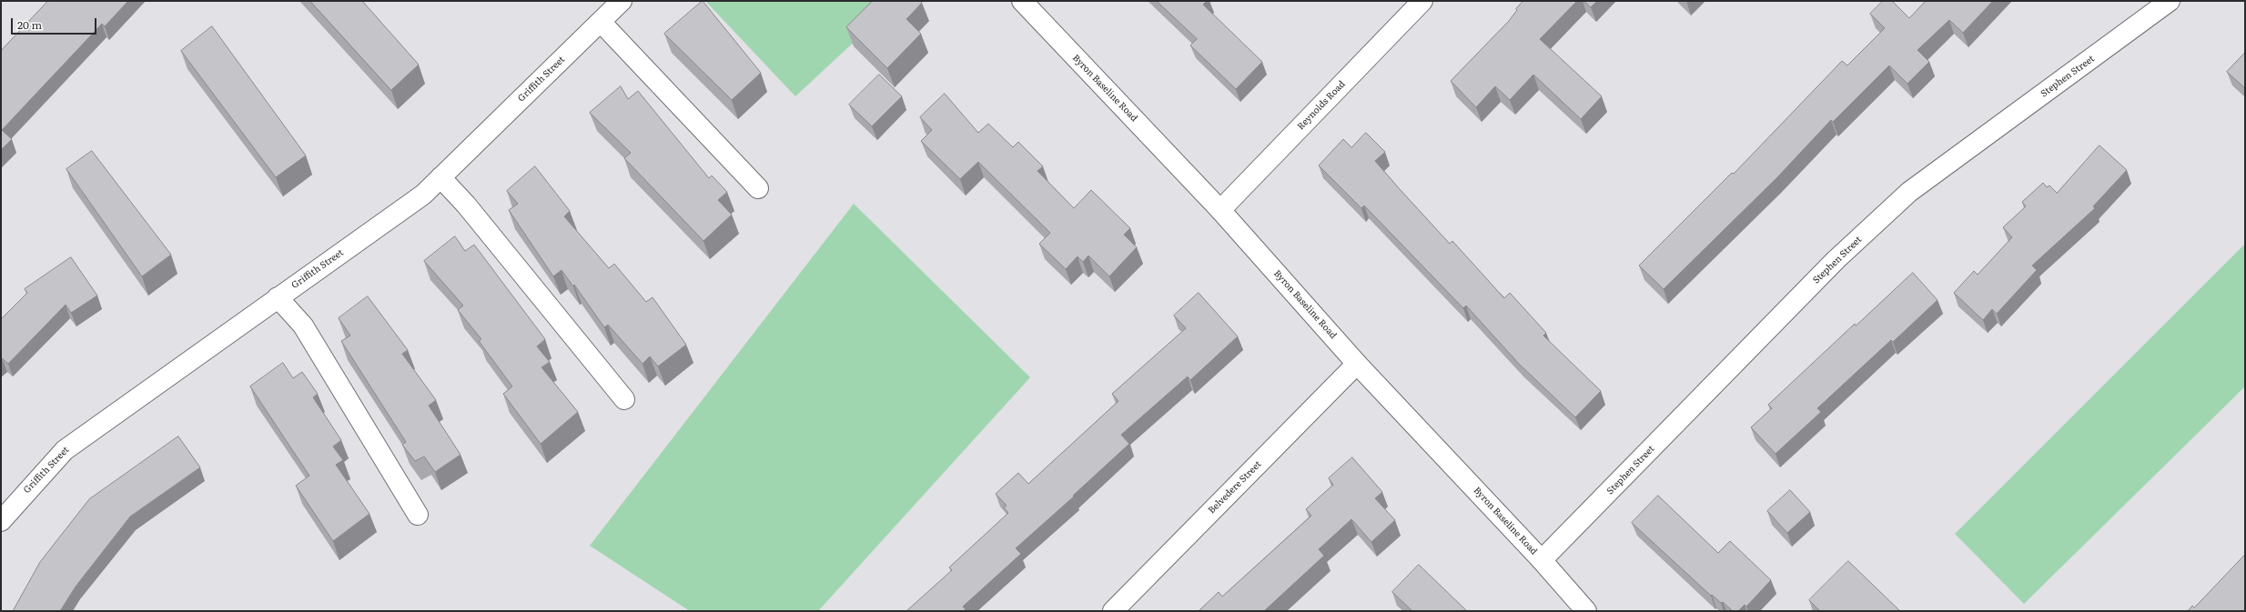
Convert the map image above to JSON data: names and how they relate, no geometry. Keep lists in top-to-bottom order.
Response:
{
  "streets": {
    "street": [
      "Stephen Street",
      "Griffith Street",
      "Byron Baseline Road",
      "Reynolds Road",
      "Belvedere Street"
    ]
  },
  "crossings": [
    ["Stephen Street", "Byron Baseline Road"],
    ["Byron Baseline Road", "Reynolds Road"],
    ["Byron Baseline Road", "Belvedere Street"]
  ],
  "scale_bar": "20 m"
}
